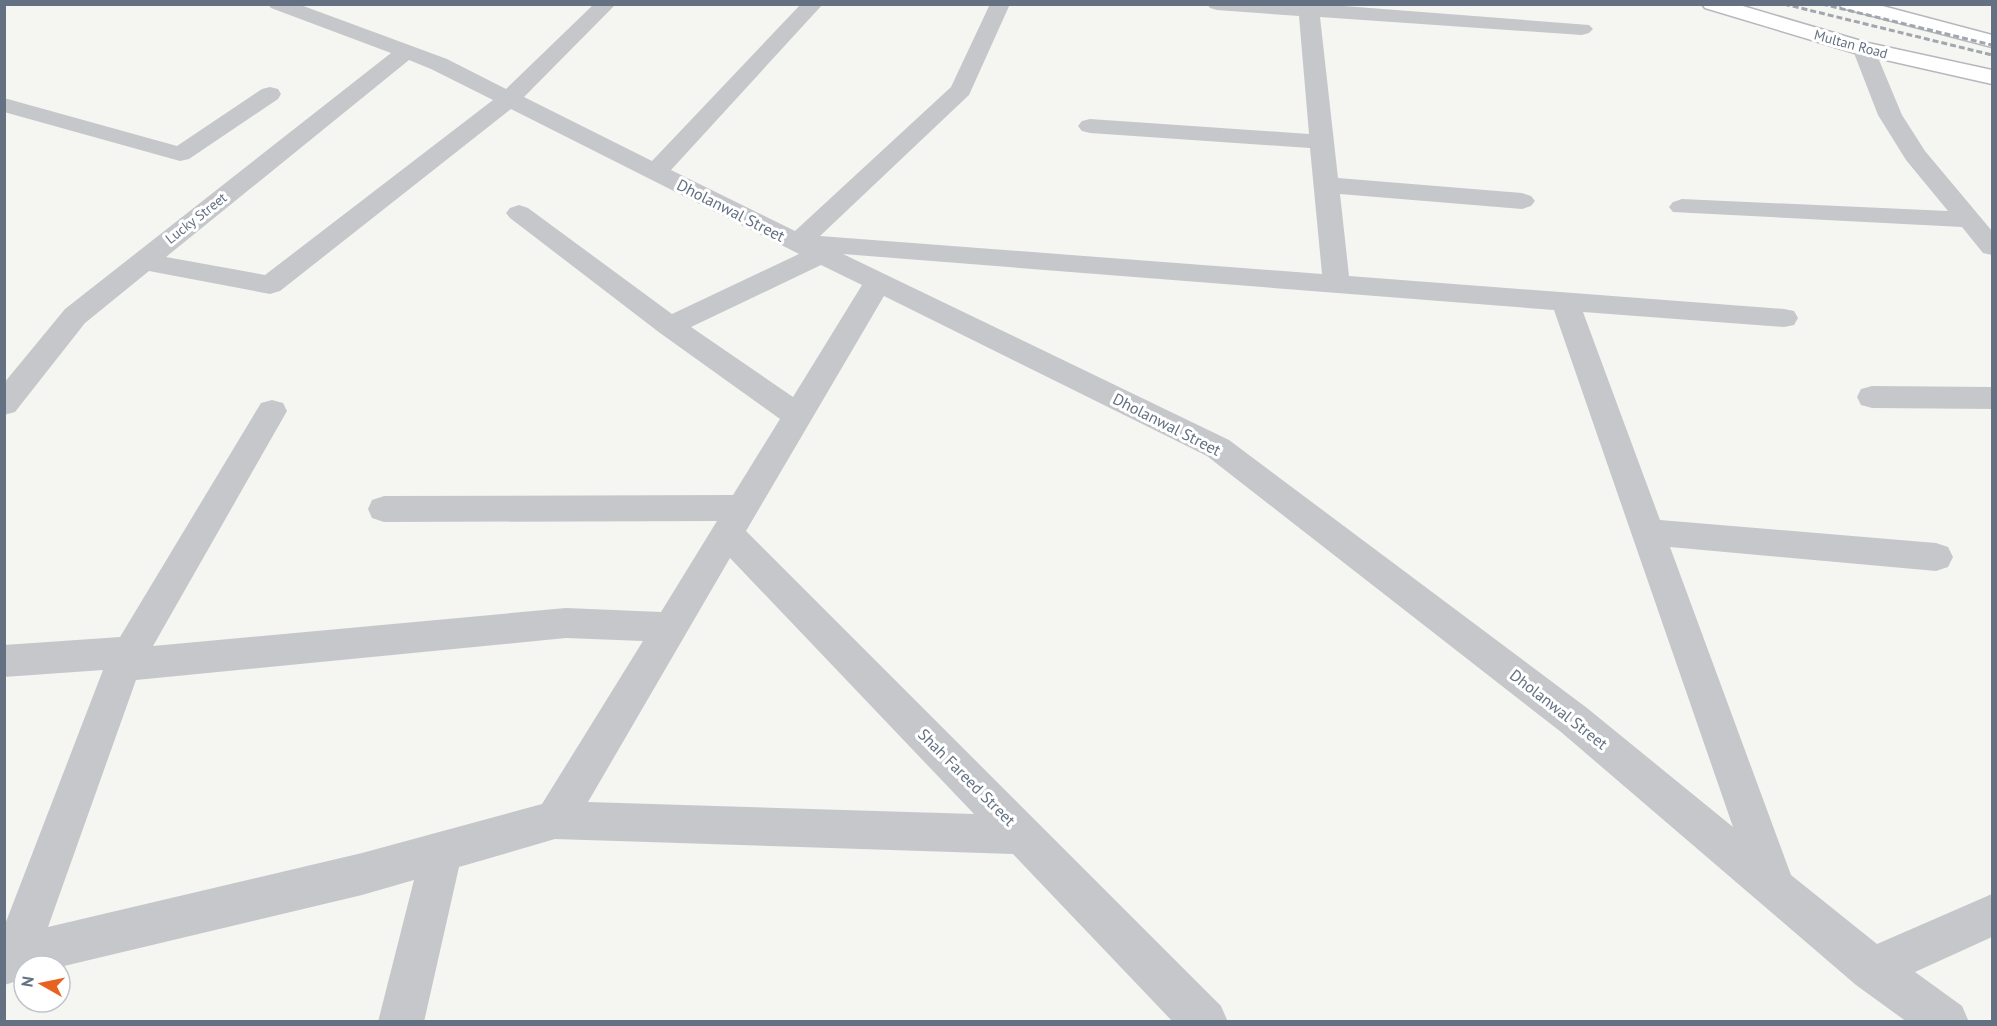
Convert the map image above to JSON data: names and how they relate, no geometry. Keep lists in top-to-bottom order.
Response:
{
  "streets": {
    "main road": ["Multan Road"],
    "street": ["Dholanwal Street", "Lucky Street", "Shah Fareed Street"]
  },
  "crossings": [
    ["Dholanwal Street", "Lucky Street"]
  ],
  "north": "left"
}
